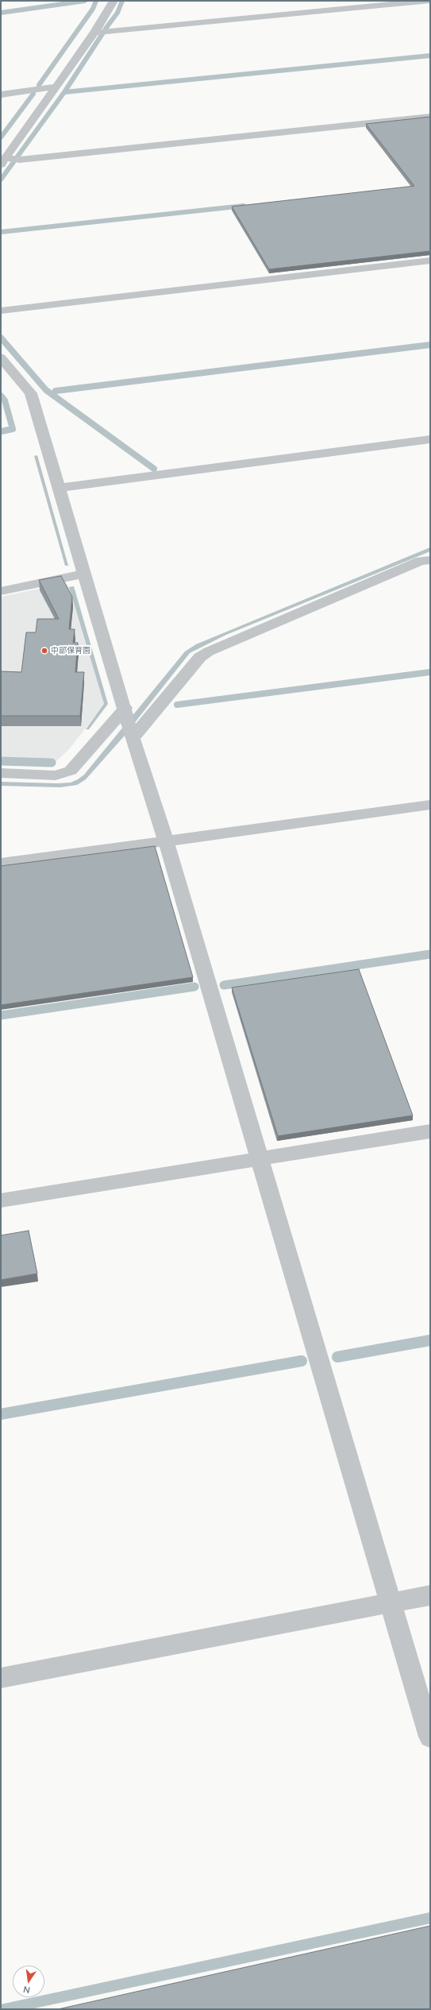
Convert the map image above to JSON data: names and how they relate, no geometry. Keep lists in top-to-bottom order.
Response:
{
  "places": ["中部保育園"],
  "north": "bottom"
}
